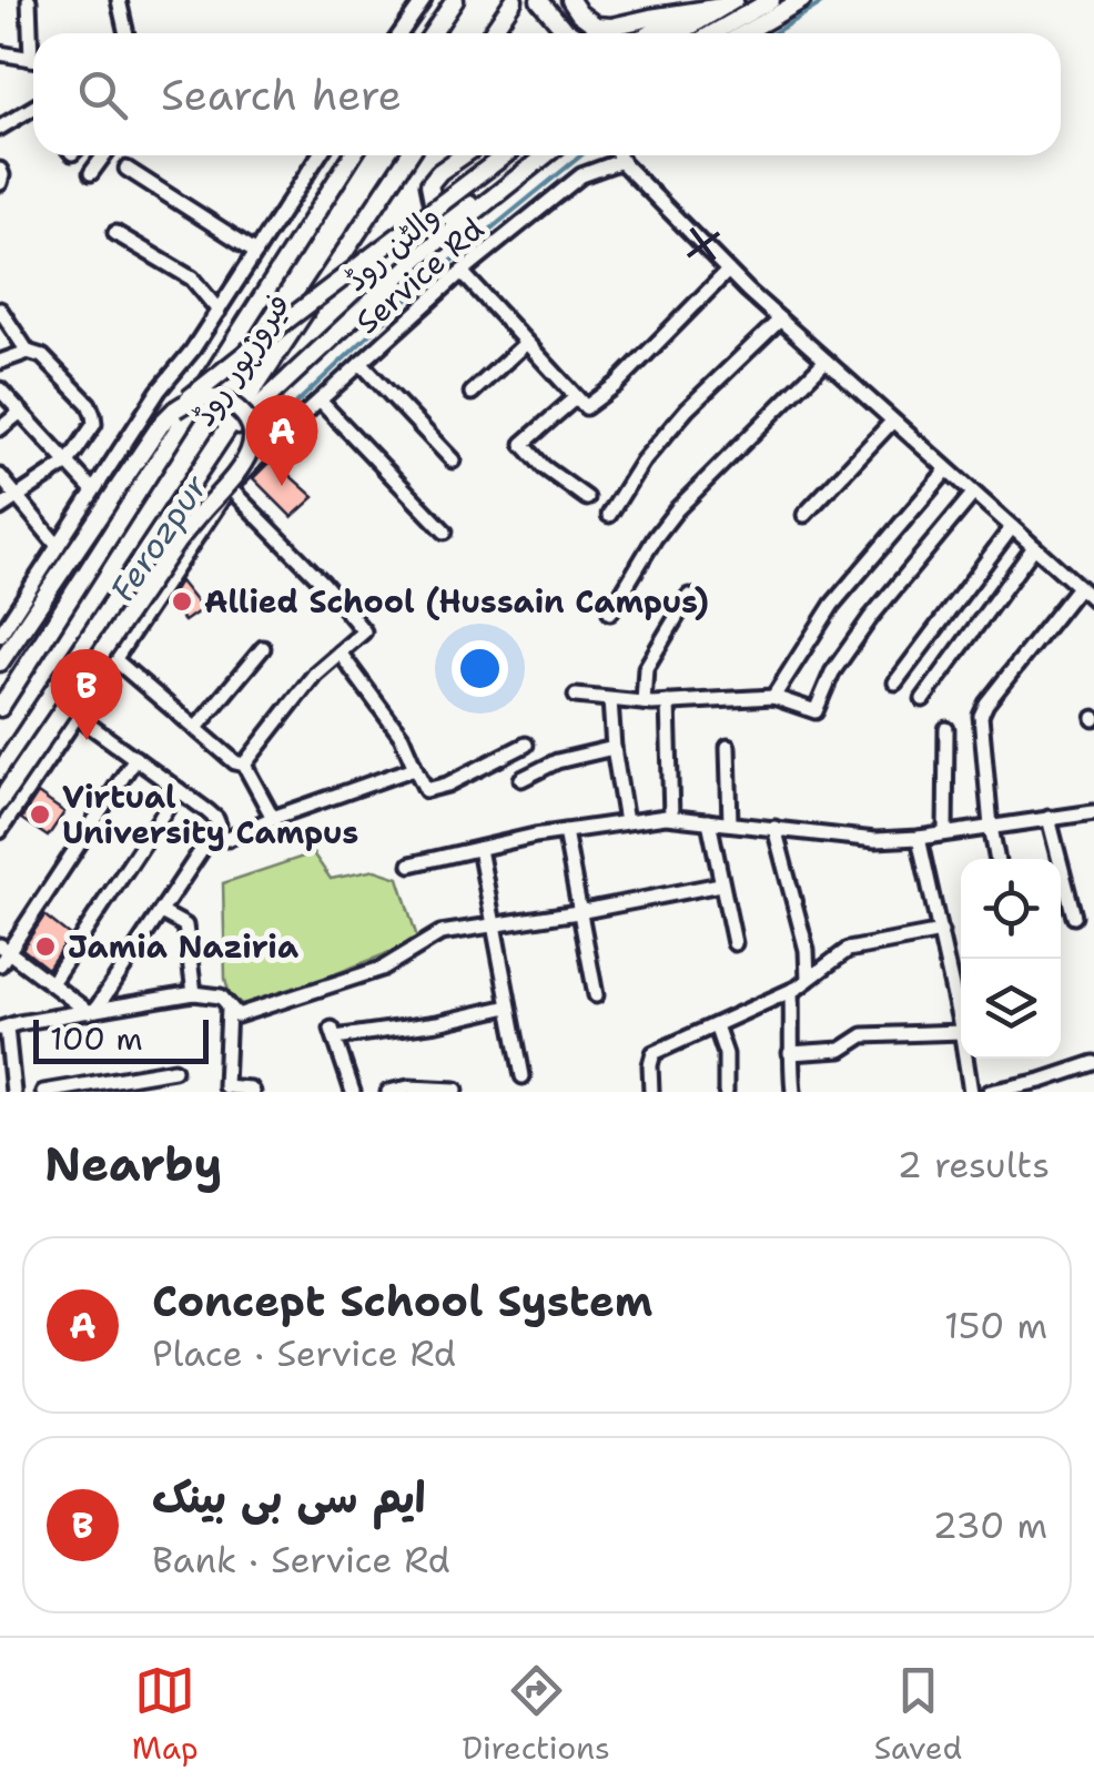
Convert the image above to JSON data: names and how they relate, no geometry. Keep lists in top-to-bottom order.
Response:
{
  "streets": {
    "main road": ["والٹن روڈ", "فیروزپور روڈ"],
    "street": ["Service Rd"]
  },
  "crossings": [
    ["والٹن روڈ", "فیروزپور روڈ"]
  ],
  "water": ["Ferozpur"],
  "places": ["Allied School (Hussain Campus)", "Virtual University Campus", "Jamia Naziria"],
  "scale_bar": "100 m",
  "page": {
    "search": "Search here",
    "pins": ["A", "B"],
    "scale": "100 m",
    "heading": ["Nearby", "2 results"],
    "list": [
      {
        "mark": "A",
        "name": "Concept School System",
        "note": "Place · Service Rd",
        "value": "150 m"
      },
      {
        "mark": "B",
        "name": "ایم سی بی بینک",
        "note": "Bank · Service Rd",
        "value": "230 m"
      }
    ],
    "nav": ["Map", "Directions", "Saved"]
  }
}
